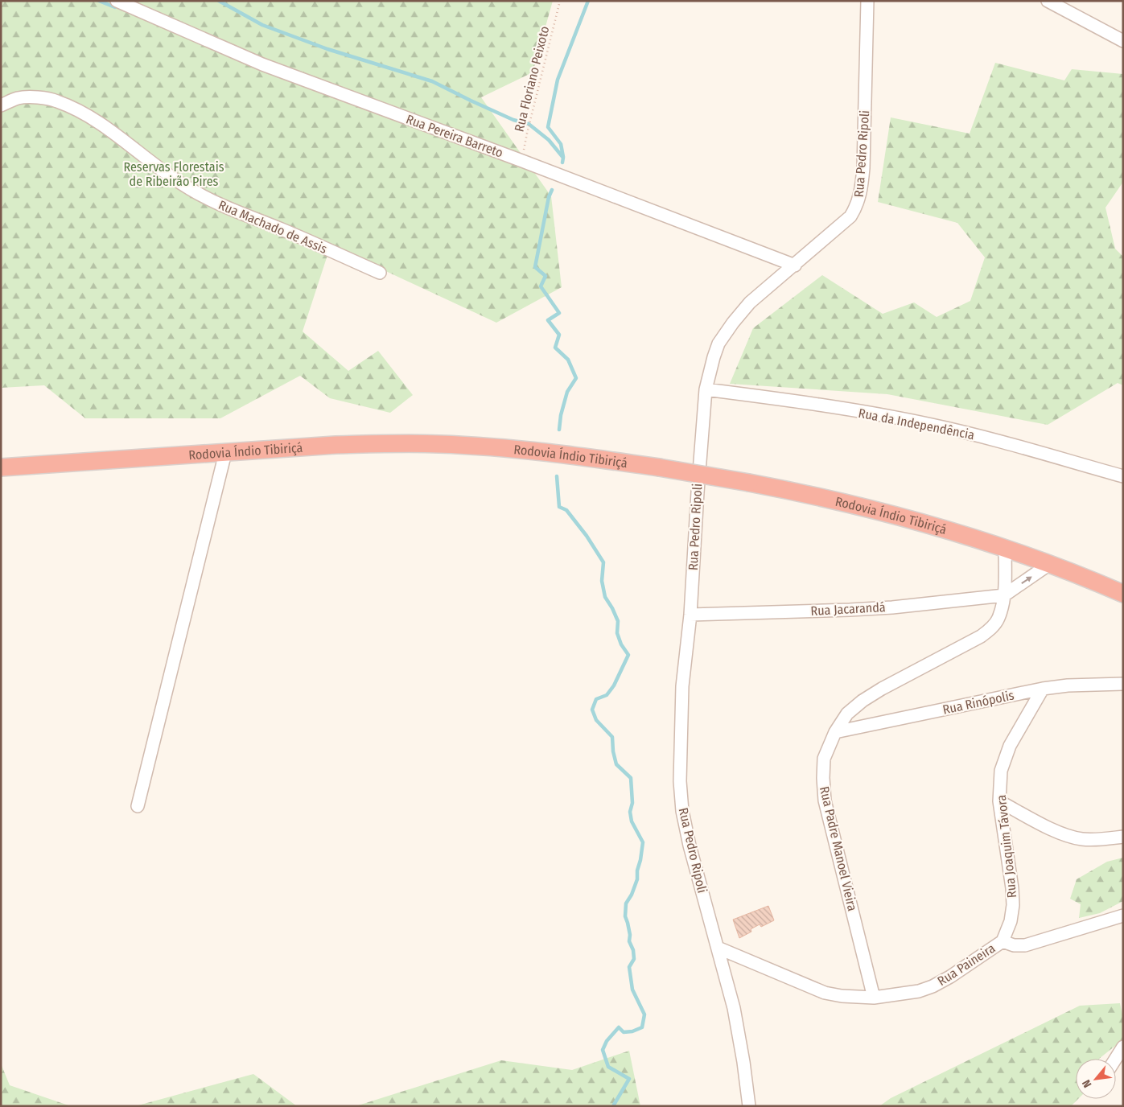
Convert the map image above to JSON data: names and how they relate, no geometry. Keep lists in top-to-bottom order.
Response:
{
  "streets": {
    "highway": ["Rodovia Índio Tibiriçá"],
    "street": [
      "Rua Pereira Barreto",
      "Rua Pedro Ripoli",
      "Rua Machado de Assis",
      "Rua da Independência",
      "Rua Jacarandá",
      "Rua Rinópolis",
      "Rua Joaquim Távora",
      "Rua Padre Manoel Vieira",
      "Rua Paineira"
    ],
    "path": ["Rua Floriano Peixoto"]
  },
  "crossings": [
    ["Rua Floriano Peixoto", "Rua Pereira Barreto"],
    ["Rua Pereira Barreto", "Rua Pedro Ripoli"],
    ["Rua Pedro Ripoli", "Rua da Independência"],
    ["Rua Pedro Ripoli", "Rua Jacarandá"],
    ["Rua Pedro Ripoli", "Rua Paineira"],
    ["Rodovia Índio Tibiriçá", "Rua Padre Manoel Vieira"],
    ["Rua Jacarandá", "Rua Padre Manoel Vieira"],
    ["Rua Rinópolis", "Rua Joaquim Távora"],
    ["Rua Rinópolis", "Rua Padre Manoel Vieira"],
    ["Rua Joaquim Távora", "Rua Paineira"],
    ["Rua Padre Manoel Vieira", "Rua Paineira"]
  ],
  "parks": ["Reservas Florestais de Ribeirão Pires"],
  "north": "bottom left"
}
